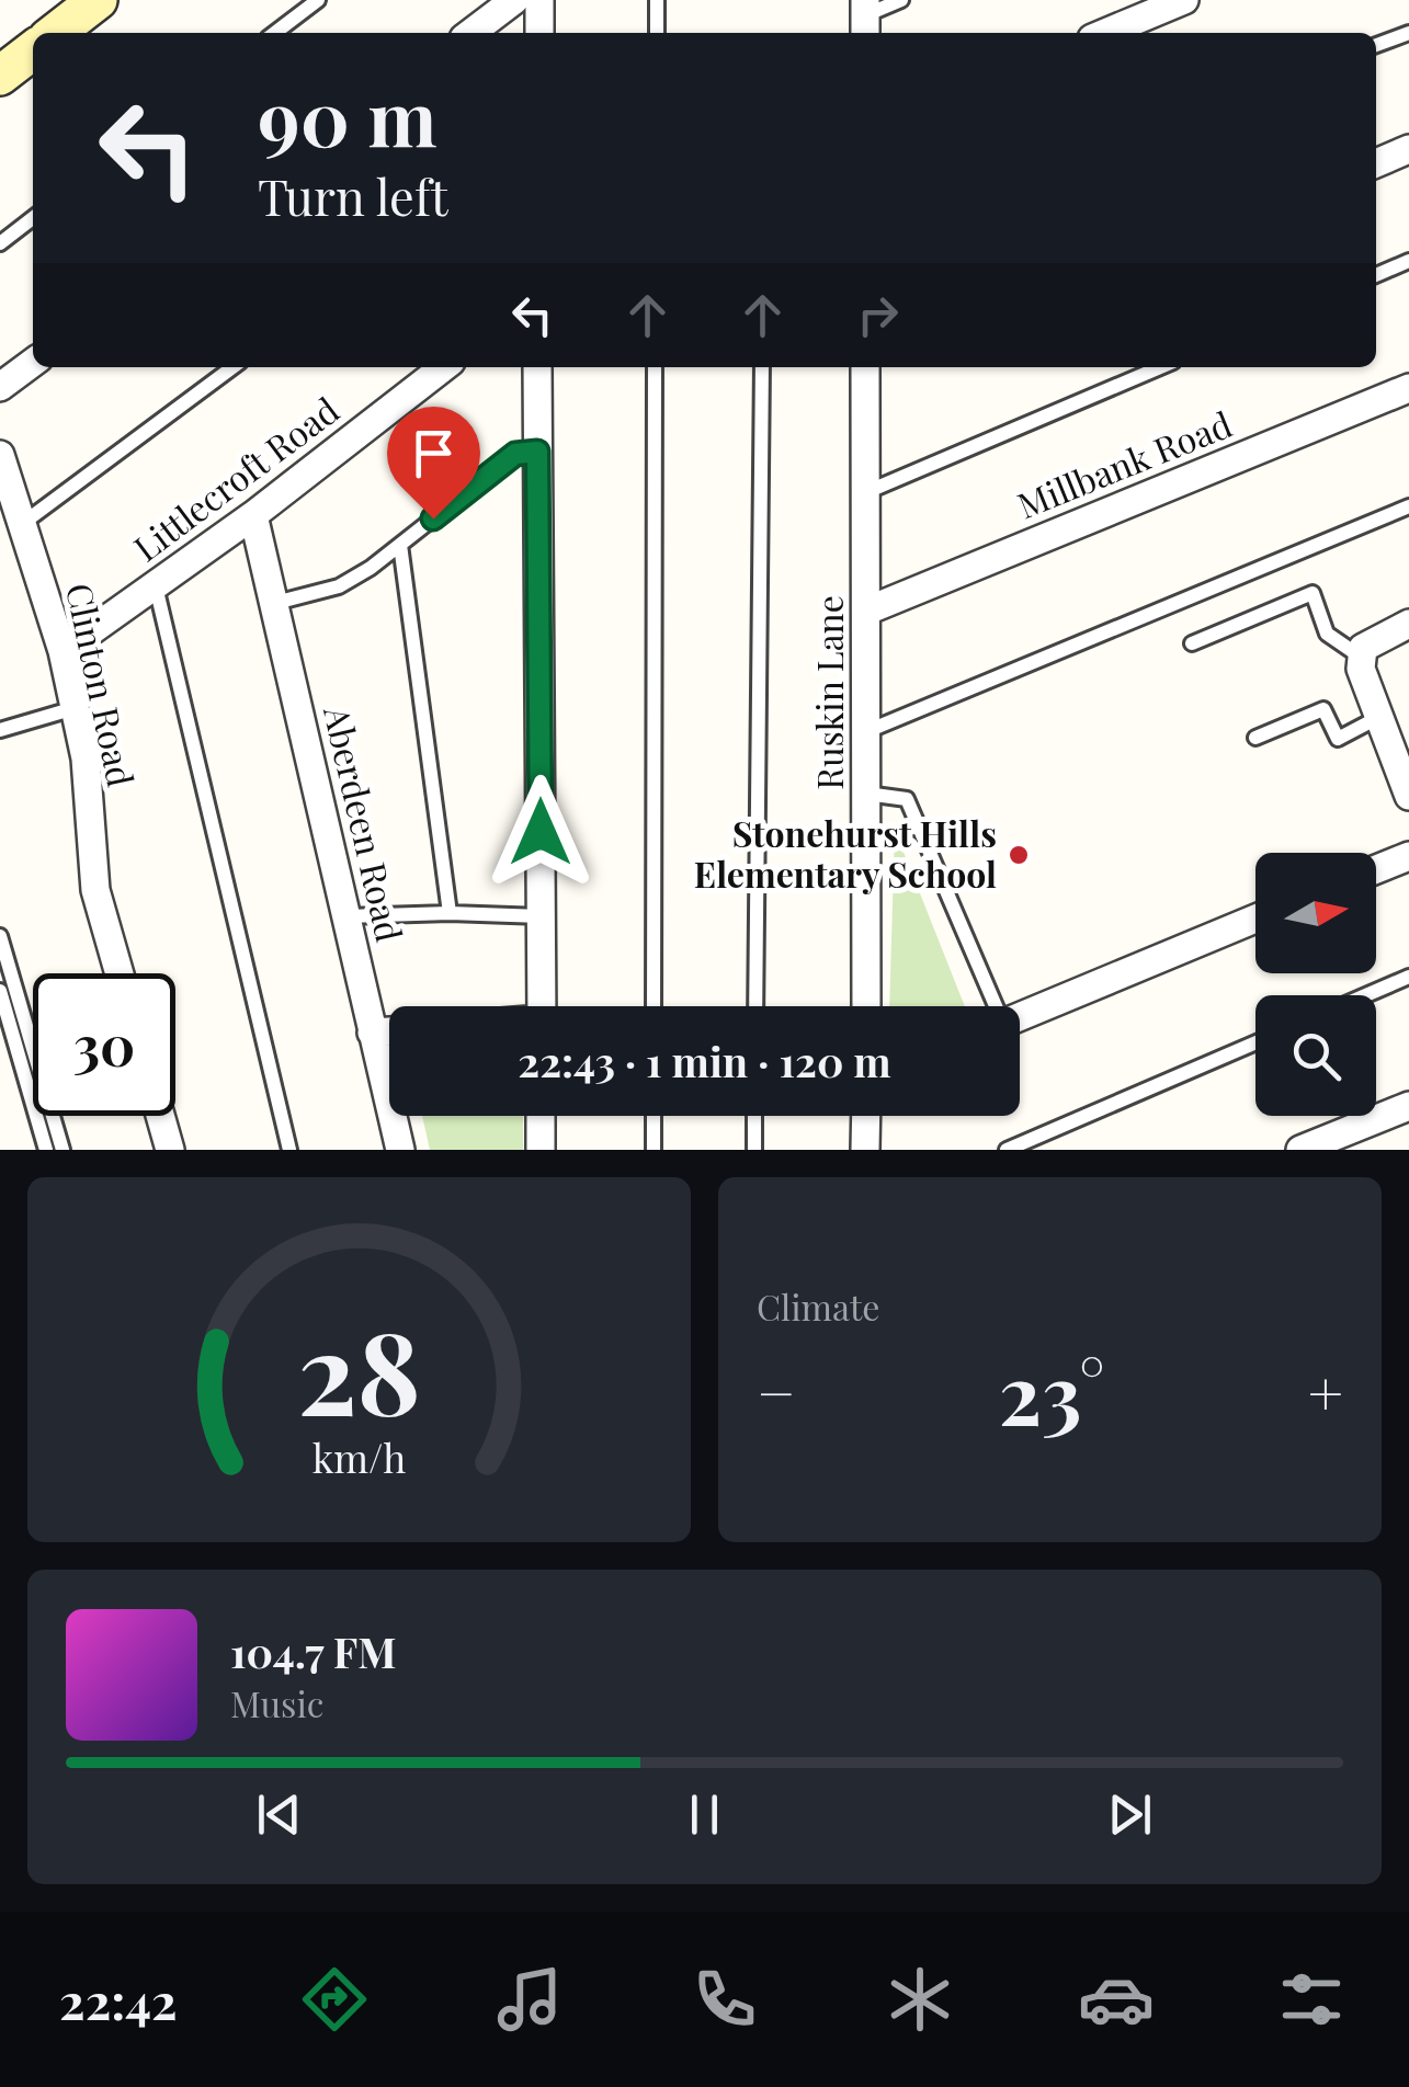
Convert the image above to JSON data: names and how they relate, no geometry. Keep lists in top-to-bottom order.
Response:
{
  "streets": {
    "street": [
      "Millbank Road",
      "Littlecroft Road",
      "Clinton Road",
      "Ruskin Lane",
      "Aberdeen Road"
    ]
  },
  "crossings": [
    ["Millbank Road", "Ruskin Lane"],
    ["Littlecroft Road", "Clinton Road"],
    ["Littlecroft Road", "Aberdeen Road"]
  ],
  "places": ["Stonehurst Hills Elementary School"],
  "north": "right",
  "page": {
    "turn": ["90 m", "Turn left"],
    "limit": "30",
    "trip": "22:43 · 1 min · 120 m",
    "tile": "Climate",
    "heat": ["−", "23°", "+"],
    "song": ["104.7 FM", "Music"],
    "tabs": "22:42",
    "gauge": ["28", "km/h"]
  }
}
